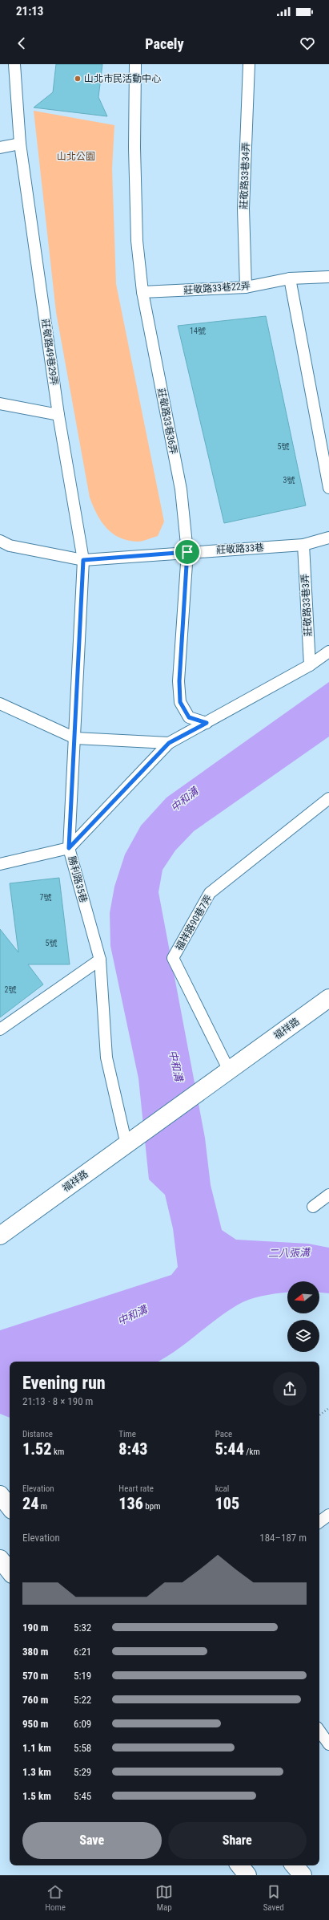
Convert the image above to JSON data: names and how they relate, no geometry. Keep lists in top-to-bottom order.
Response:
{
  "streets": {
    "street": ["福祥路"],
    "lane": [
      "莊敬路33巷34弄",
      "莊敬路33巷22弄",
      "莊敬路49巷29弄",
      "莊敬路33巷36弄",
      "莊敬路33巷",
      "莊敬路33巷3弄",
      "勝利路35巷",
      "福祥路90巷7弄"
    ]
  },
  "crossings": [
    ["莊敬路33巷34弄", "莊敬路33巷22弄"],
    ["莊敬路33巷22弄", "莊敬路33巷36弄"],
    ["莊敬路49巷29弄", "莊敬路33巷"],
    ["莊敬路49巷29弄", "勝利路35巷"],
    ["莊敬路33巷36弄", "莊敬路33巷"],
    ["莊敬路33巷", "莊敬路33巷3弄"],
    ["莊敬路33巷", "勝利路35巷"],
    ["勝利路35巷", "福祥路"],
    ["福祥路90巷7弄", "福祥路"]
  ],
  "water": ["中和溝", "二八張溝"],
  "parks": ["山北公園"],
  "places": ["山北市民活動中心"],
  "house_numbers": [
    "14號",
    "5號",
    "3號",
    "7號",
    "5號",
    "2號"
  ],
  "north": "left",
  "page": {
    "status": "21:13",
    "header": "Pacely",
    "heading": ["Evening run", "21:13 · 8 × 190 m"],
    "stats": [
      ["Distance", "1.52 km"],
      ["Time", "8:43"],
      ["Pace", "5:44 /km"],
      ["Elevation", "24 m"],
      ["Heart rate", "136 bpm"],
      ["kcal", "105"]
    ],
    "chart": ["Elevation", "184–187 m"],
    "list": [
      {
        "name": "190 m",
        "note": "5:32"
      },
      {
        "name": "380 m",
        "note": "6:21"
      },
      {
        "name": "570 m",
        "note": "5:19"
      },
      {
        "name": "760 m",
        "note": "5:22"
      },
      {
        "name": "950 m",
        "note": "6:09"
      },
      {
        "name": "1.1 km",
        "note": "5:58"
      },
      {
        "name": "1.3 km",
        "note": "5:29"
      },
      {
        "name": "1.5 km",
        "note": "5:45"
      }
    ],
    "buttons": ["Save", "Share"],
    "tabs": ["Home", "Map", "Saved"]
  }
}
